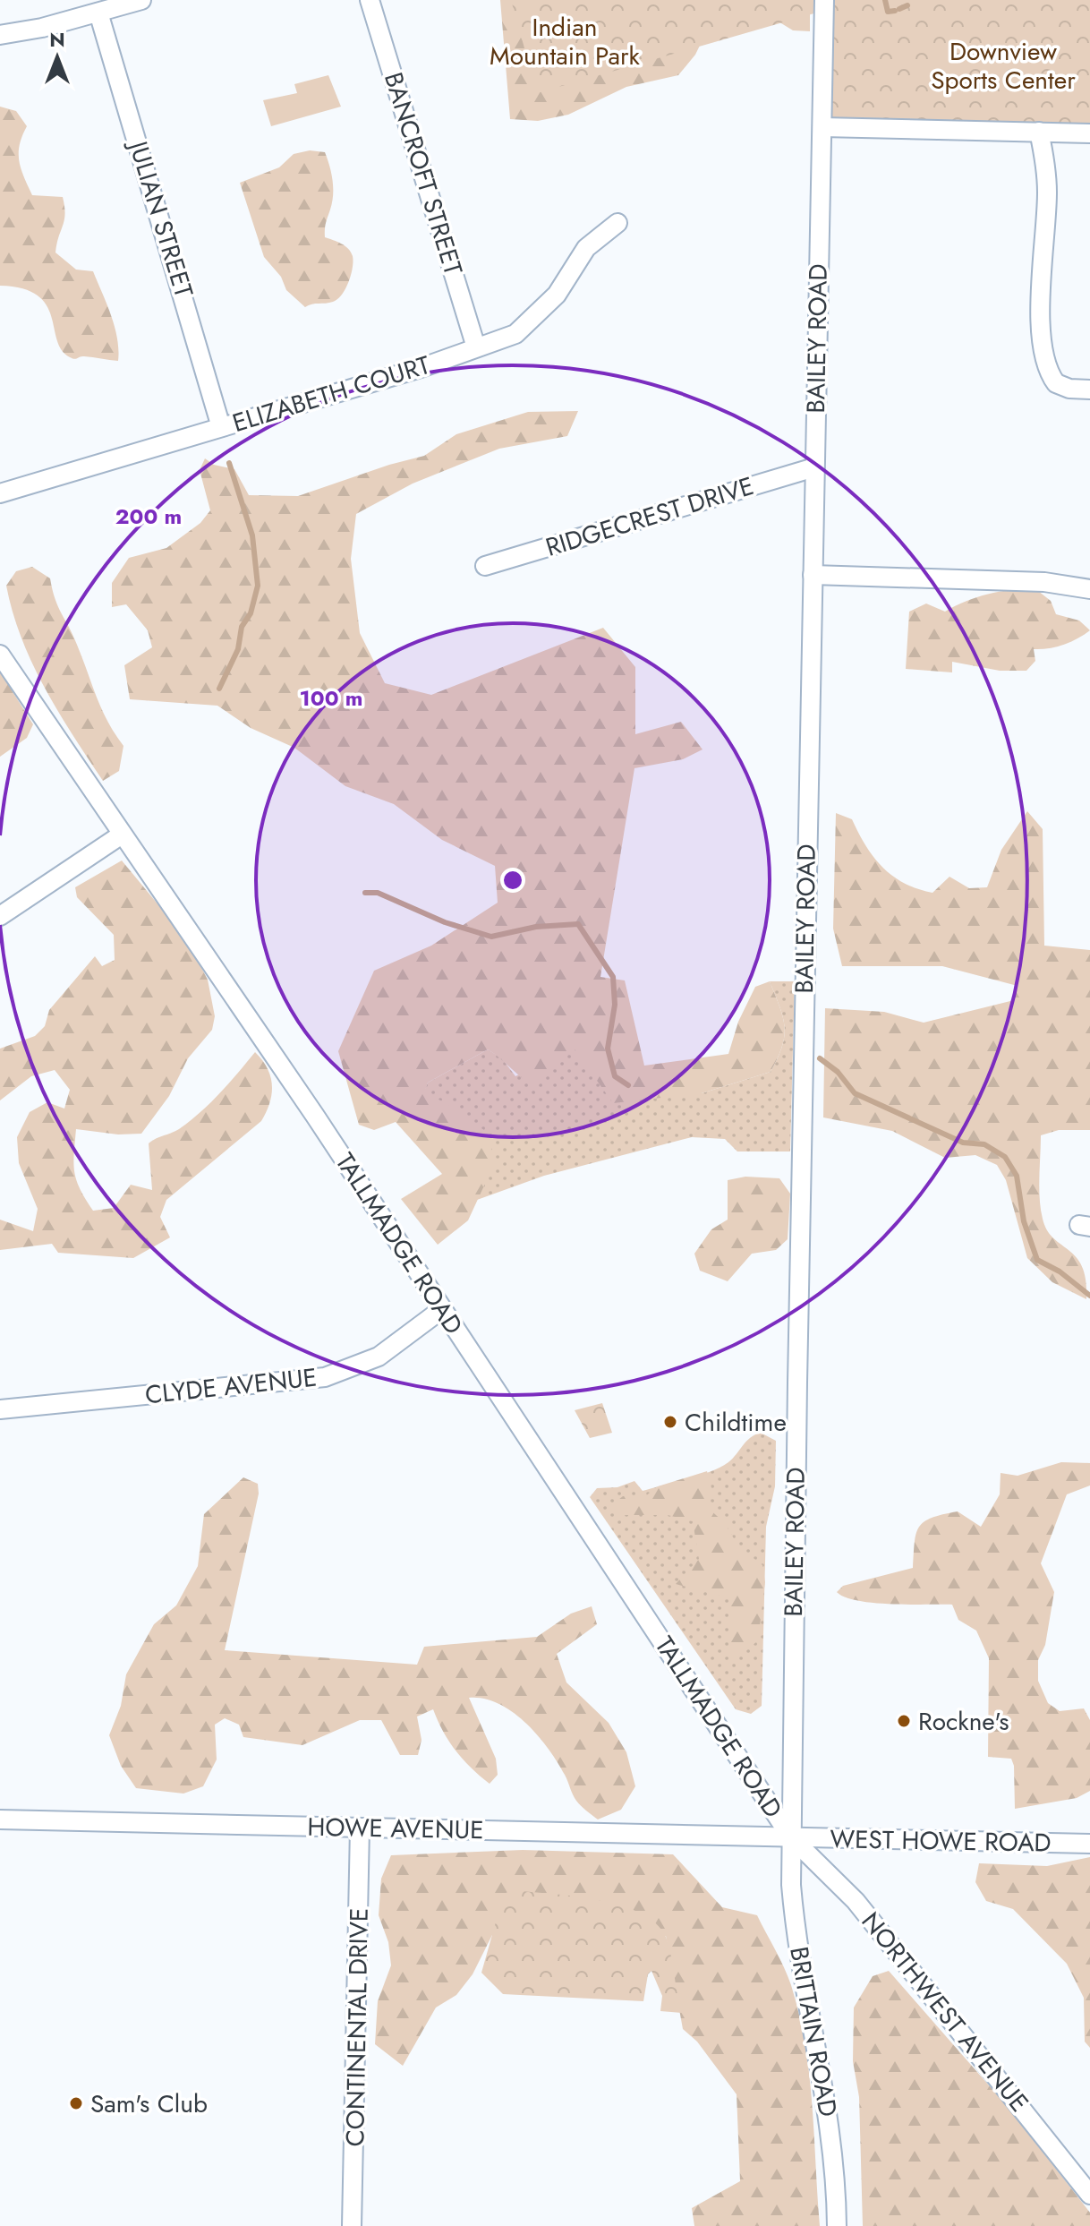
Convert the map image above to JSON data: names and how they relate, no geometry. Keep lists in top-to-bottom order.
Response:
{
  "streets": {
    "street": [
      "BANCROFT STREET",
      "JULIAN STREET",
      "BAILEY ROAD",
      "ELIZABETH COURT",
      "RIDGECREST DRIVE",
      "TALLMADGE ROAD",
      "CLYDE AVENUE",
      "HOWE AVENUE",
      "WEST HOWE ROAD",
      "NORTHWEST AVENUE",
      "CONTINENTAL DRIVE",
      "BRITTAIN ROAD"
    ]
  },
  "crossings": [
    ["BANCROFT STREET", "ELIZABETH COURT"],
    ["JULIAN STREET", "ELIZABETH COURT"],
    ["BAILEY ROAD", "RIDGECREST DRIVE"],
    ["BAILEY ROAD", "TALLMADGE ROAD"],
    ["BAILEY ROAD", "HOWE AVENUE"],
    ["BAILEY ROAD", "WEST HOWE ROAD"],
    ["BAILEY ROAD", "NORTHWEST AVENUE"],
    ["BAILEY ROAD", "BRITTAIN ROAD"],
    ["TALLMADGE ROAD", "CLYDE AVENUE"],
    ["TALLMADGE ROAD", "HOWE AVENUE"],
    ["TALLMADGE ROAD", "WEST HOWE ROAD"],
    ["TALLMADGE ROAD", "NORTHWEST AVENUE"],
    ["TALLMADGE ROAD", "BRITTAIN ROAD"],
    ["HOWE AVENUE", "WEST HOWE ROAD"],
    ["HOWE AVENUE", "NORTHWEST AVENUE"],
    ["HOWE AVENUE", "CONTINENTAL DRIVE"],
    ["HOWE AVENUE", "BRITTAIN ROAD"],
    ["WEST HOWE ROAD", "NORTHWEST AVENUE"],
    ["WEST HOWE ROAD", "BRITTAIN ROAD"],
    ["NORTHWEST AVENUE", "BRITTAIN ROAD"]
  ],
  "parks": ["Indian Mountain Park", "Downview Sports Center"],
  "places": ["Childtime", "Rockne's", "Sam's Club"],
  "north": "top",
  "rings": ["200 m", "100 m"]
}
